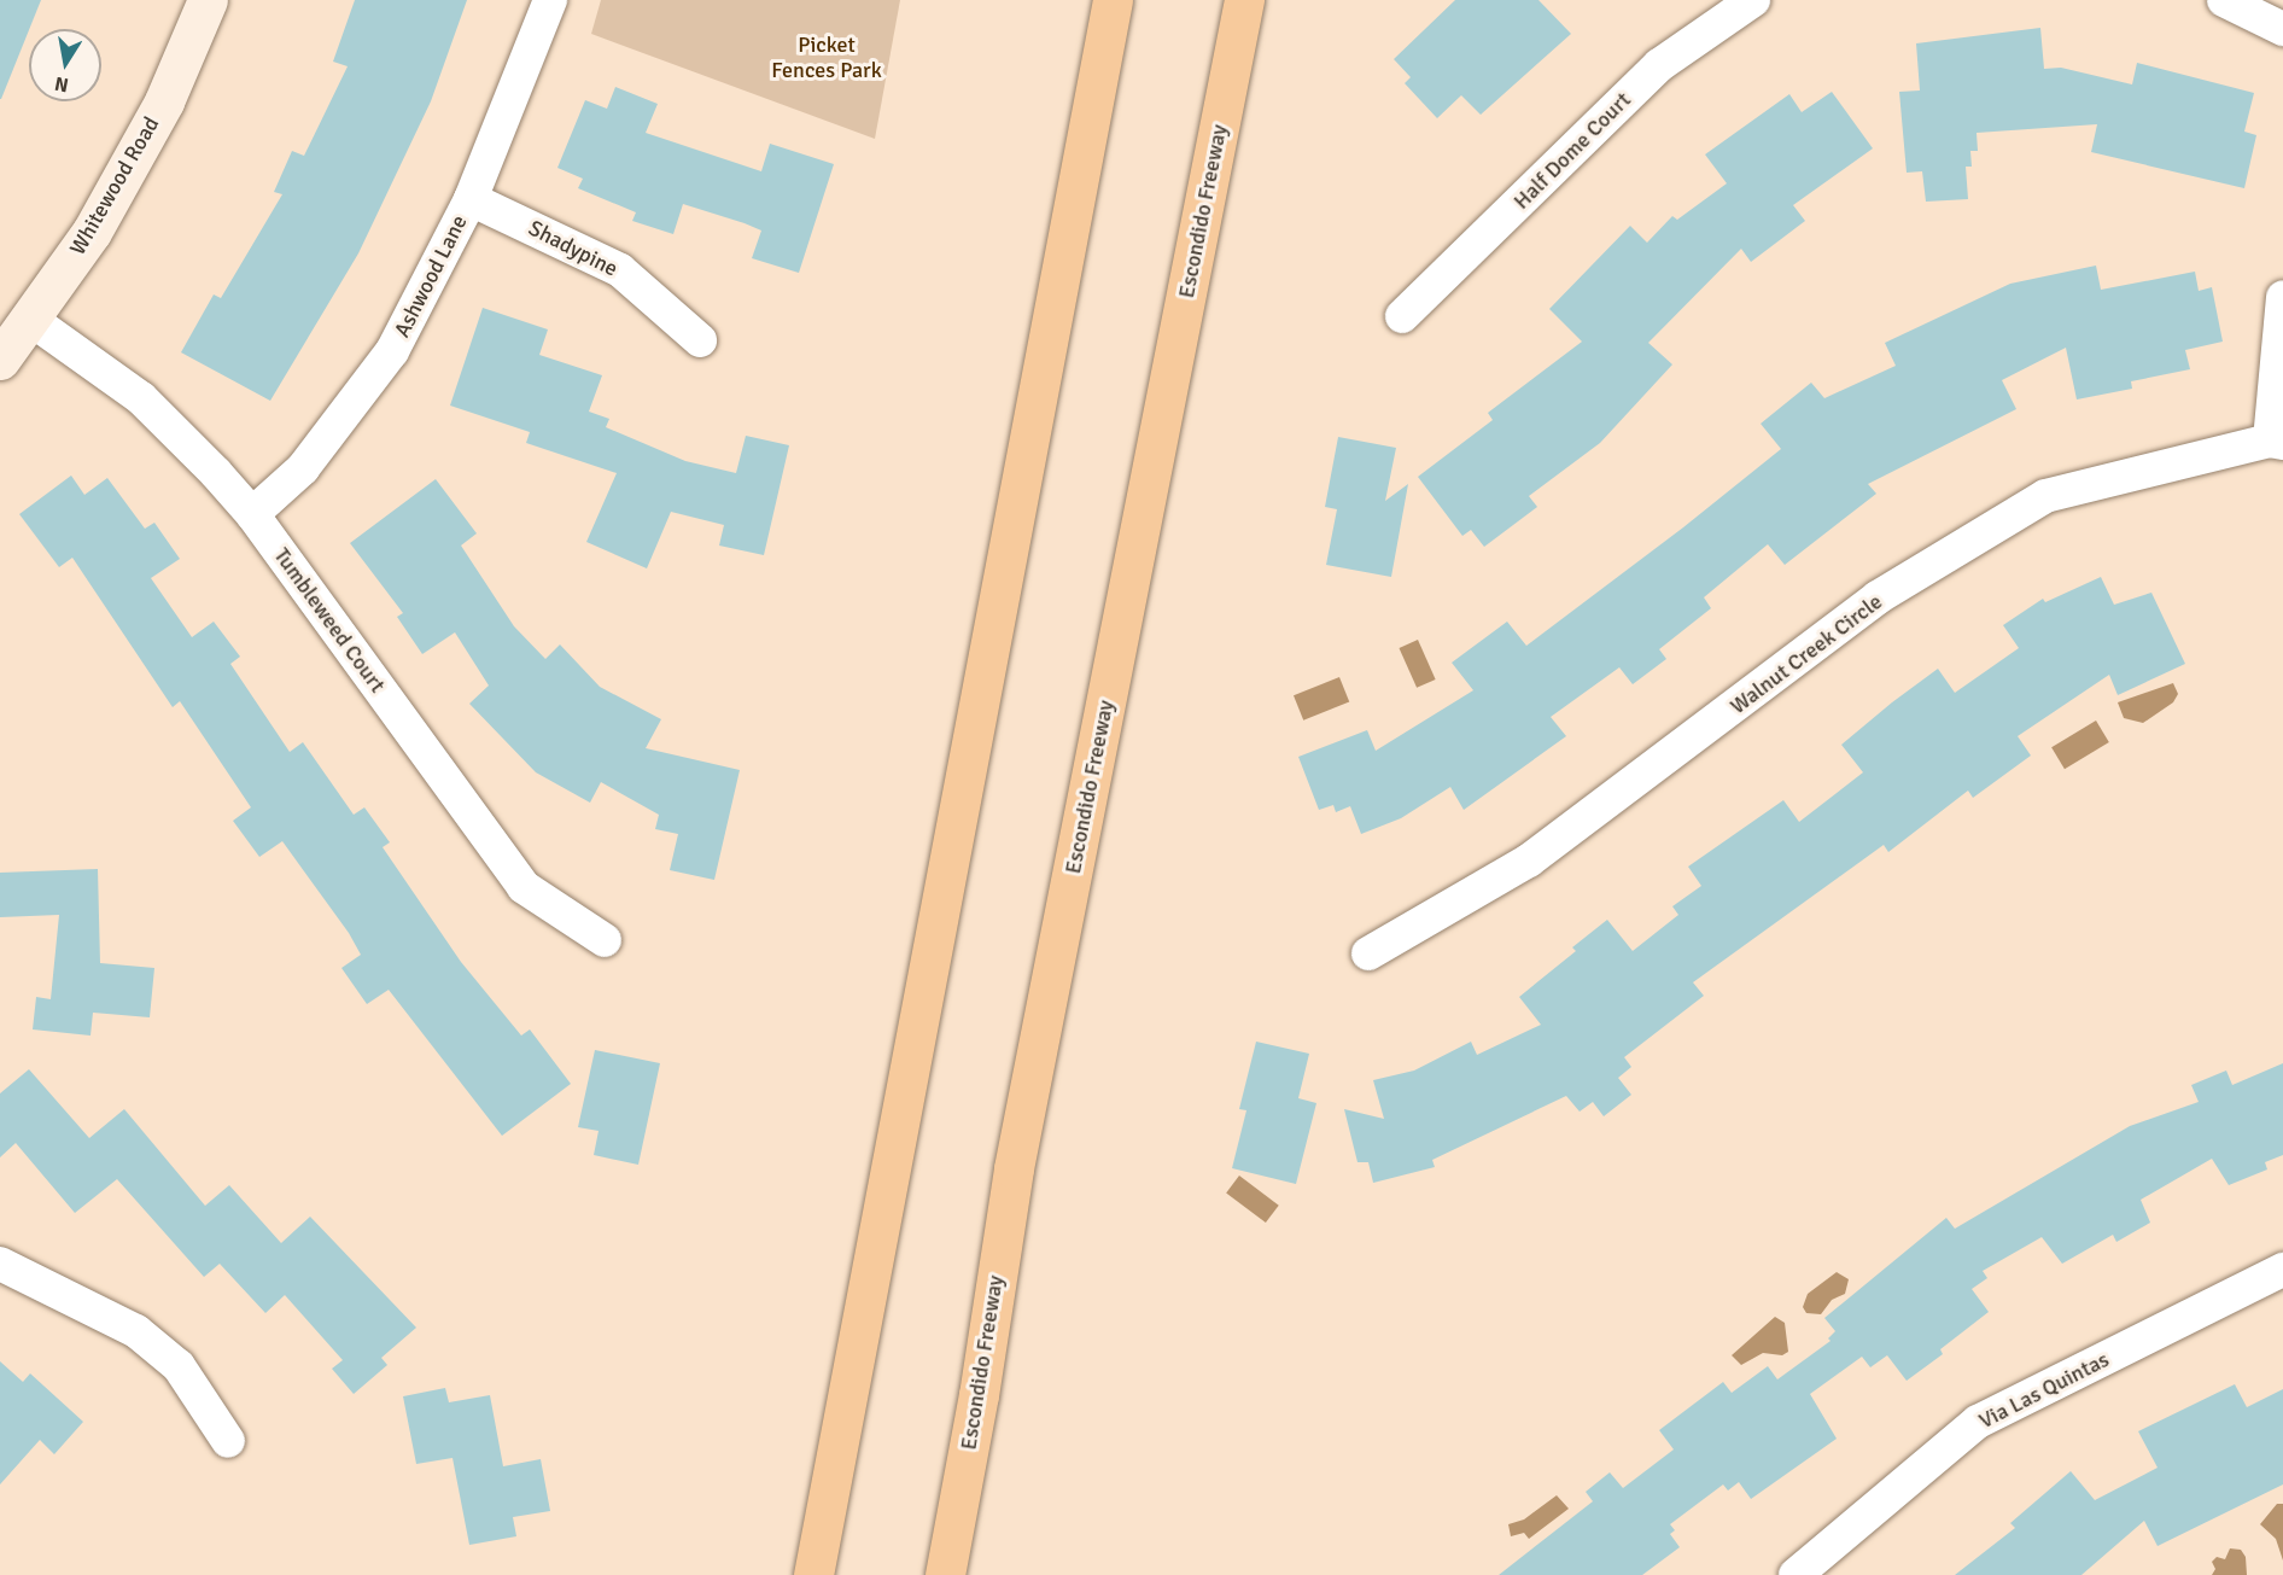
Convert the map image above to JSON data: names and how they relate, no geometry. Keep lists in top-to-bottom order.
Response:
{
  "streets": {
    "highway": ["Escondido Freeway"],
    "main road": ["Whitewood Road"],
    "street": [
      "Half Dome Court",
      "Shadypine",
      "Ashwood Lane",
      "Tumbleweed Court",
      "Walnut Creek Circle",
      "Via Las Quintas"
    ]
  },
  "crossings": [
    ["Whitewood Road", "Tumbleweed Court"],
    ["Shadypine", "Ashwood Lane"],
    ["Ashwood Lane", "Tumbleweed Court"]
  ],
  "parks": ["Picket Fences Park"],
  "north": "bottom"
}
